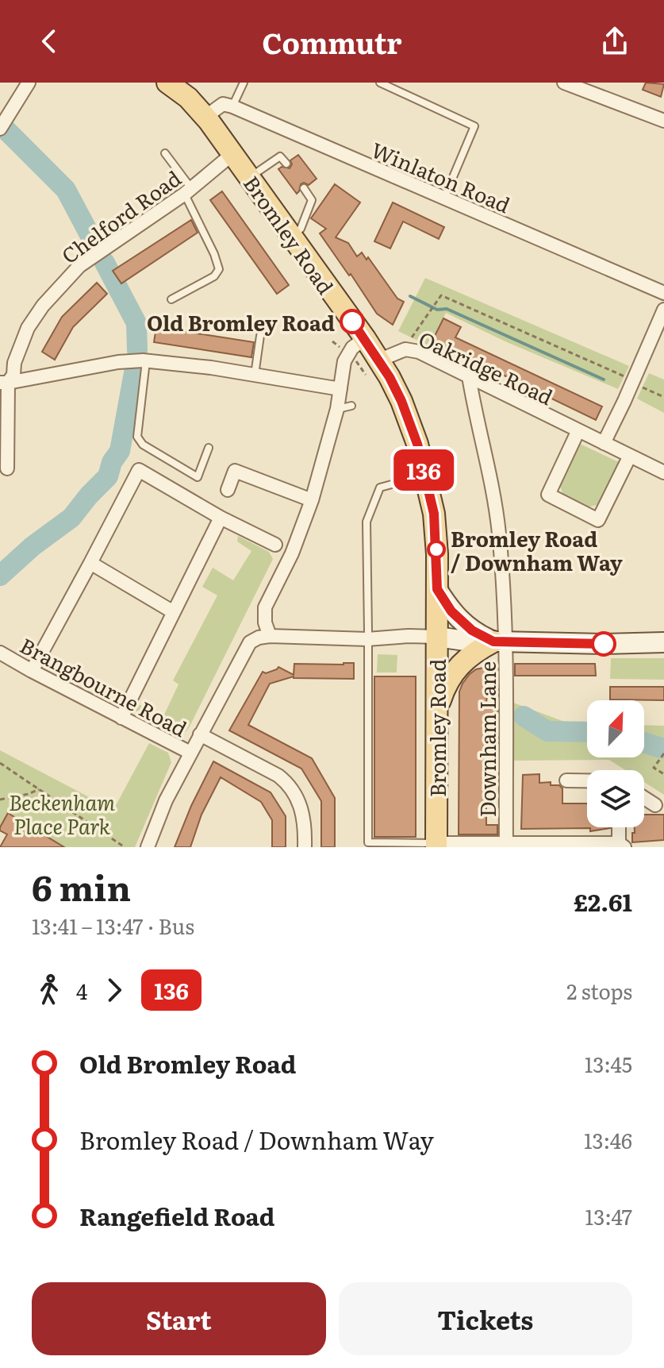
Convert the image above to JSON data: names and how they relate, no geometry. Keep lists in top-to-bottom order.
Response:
{
  "streets": {
    "main road": ["Bromley Road"],
    "street": [
      "Winlaton Road",
      "Chelford Road",
      "Oakridge Road",
      "Brangbourne Road",
      "Downham Lane"
    ]
  },
  "crossings": [
    ["Chelford Road", "Bromley Road"],
    ["Bromley Road", "Oakridge Road"],
    ["Bromley Road", "Downham Lane"],
    ["Oakridge Road", "Downham Lane"]
  ],
  "parks": ["Beckenham Place Park"],
  "places": ["Old Bromley Road", "Bromley Road / Downham Way"],
  "lines": ["bus line 136"],
  "north": "top right",
  "page": {
    "header": "Commutr",
    "on_map": "136",
    "heading": ["6 min", "13:41 – 13:47 · Bus", "£2.61"],
    "legs": ["4", "136", "2 stops"],
    "list": [
      {
        "name": "Old Bromley Road",
        "value": "13:45"
      },
      {
        "name": "Bromley Road / Downham Way",
        "value": "13:46"
      },
      {
        "name": "Rangefield Road",
        "value": "13:47"
      }
    ],
    "buttons": ["Start", "Tickets"]
  }
}
